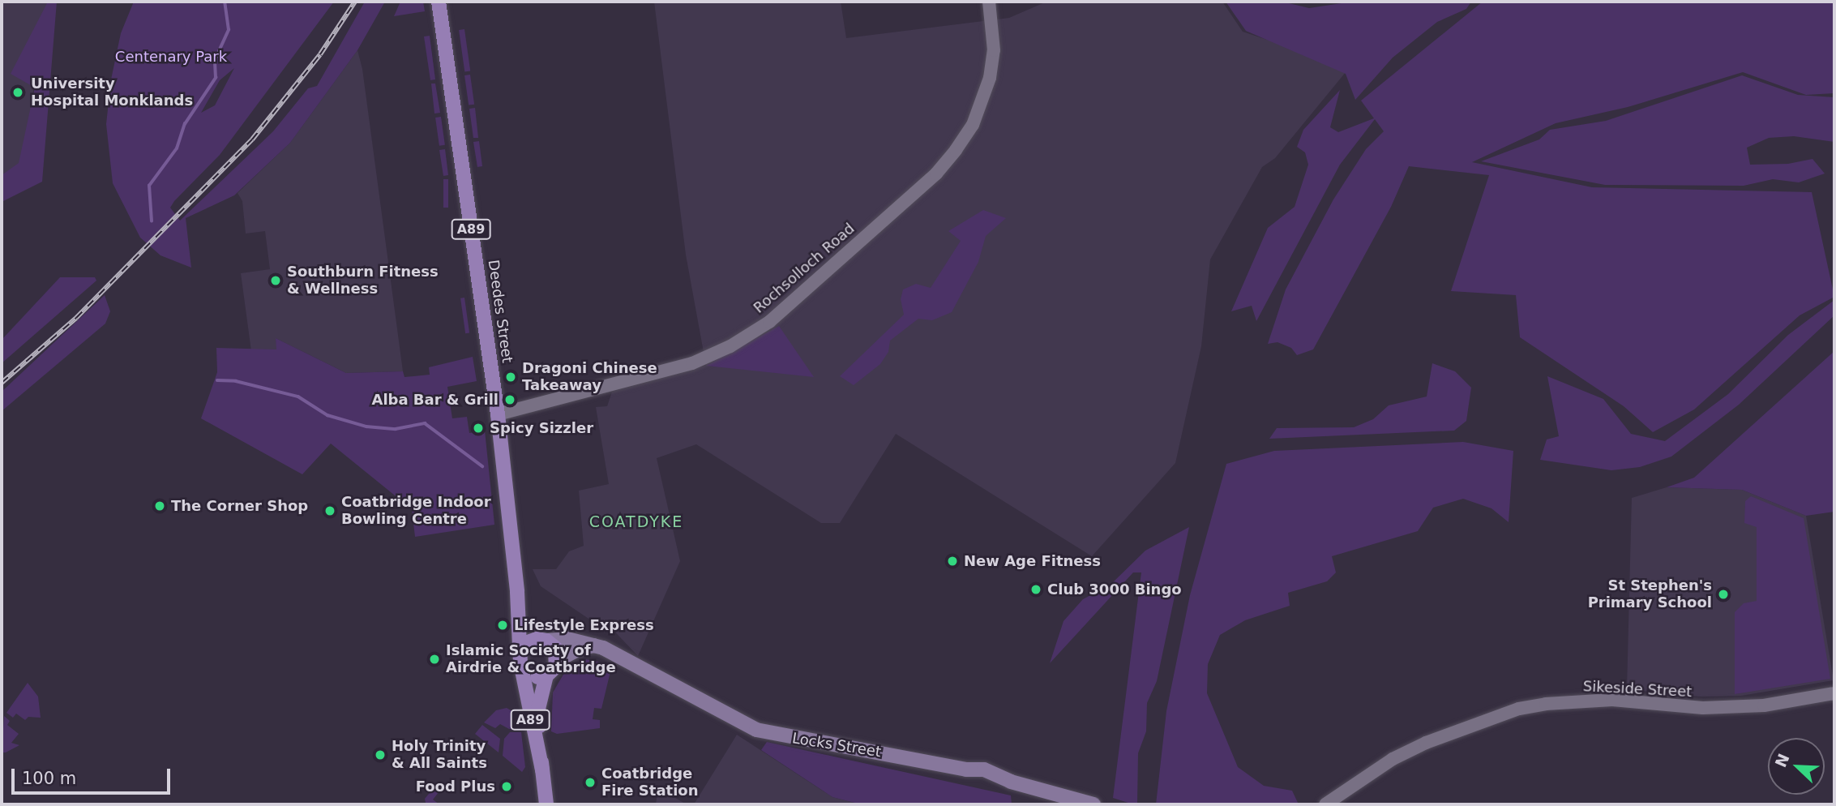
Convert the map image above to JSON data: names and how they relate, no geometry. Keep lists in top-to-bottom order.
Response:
{
  "streets": {
    "main road": ["A89", "Deedes Street", "Locks Street"],
    "street": ["Rochsolloch Road", "Sikeside Street"]
  },
  "crossings": [
    ["A89", "Deedes Street"],
    ["A89", "Locks Street"],
    ["Rochsolloch Road", "Deedes Street"]
  ],
  "districts": ["COATDYKE"],
  "parks": ["Centenary Park"],
  "places": [
    "University Hospital Monklands",
    "Southburn Fitness & Wellness",
    "Dragoni Chinese Takeaway",
    "Alba Bar & Grill",
    "Spicy Sizzler",
    "The Corner Shop",
    "Coatbridge Indoor Bowling Centre",
    "New Age Fitness",
    "Club 3000 Bingo",
    "St Stephen's Primary School",
    "Lifestyle Express",
    "Islamic Society of Airdrie & Coatbridge",
    "Holy Trinity & All Saints",
    "Coatbridge Fire Station",
    "Food Plus"
  ],
  "scale_bar": "100 m",
  "north": "top left"
}
